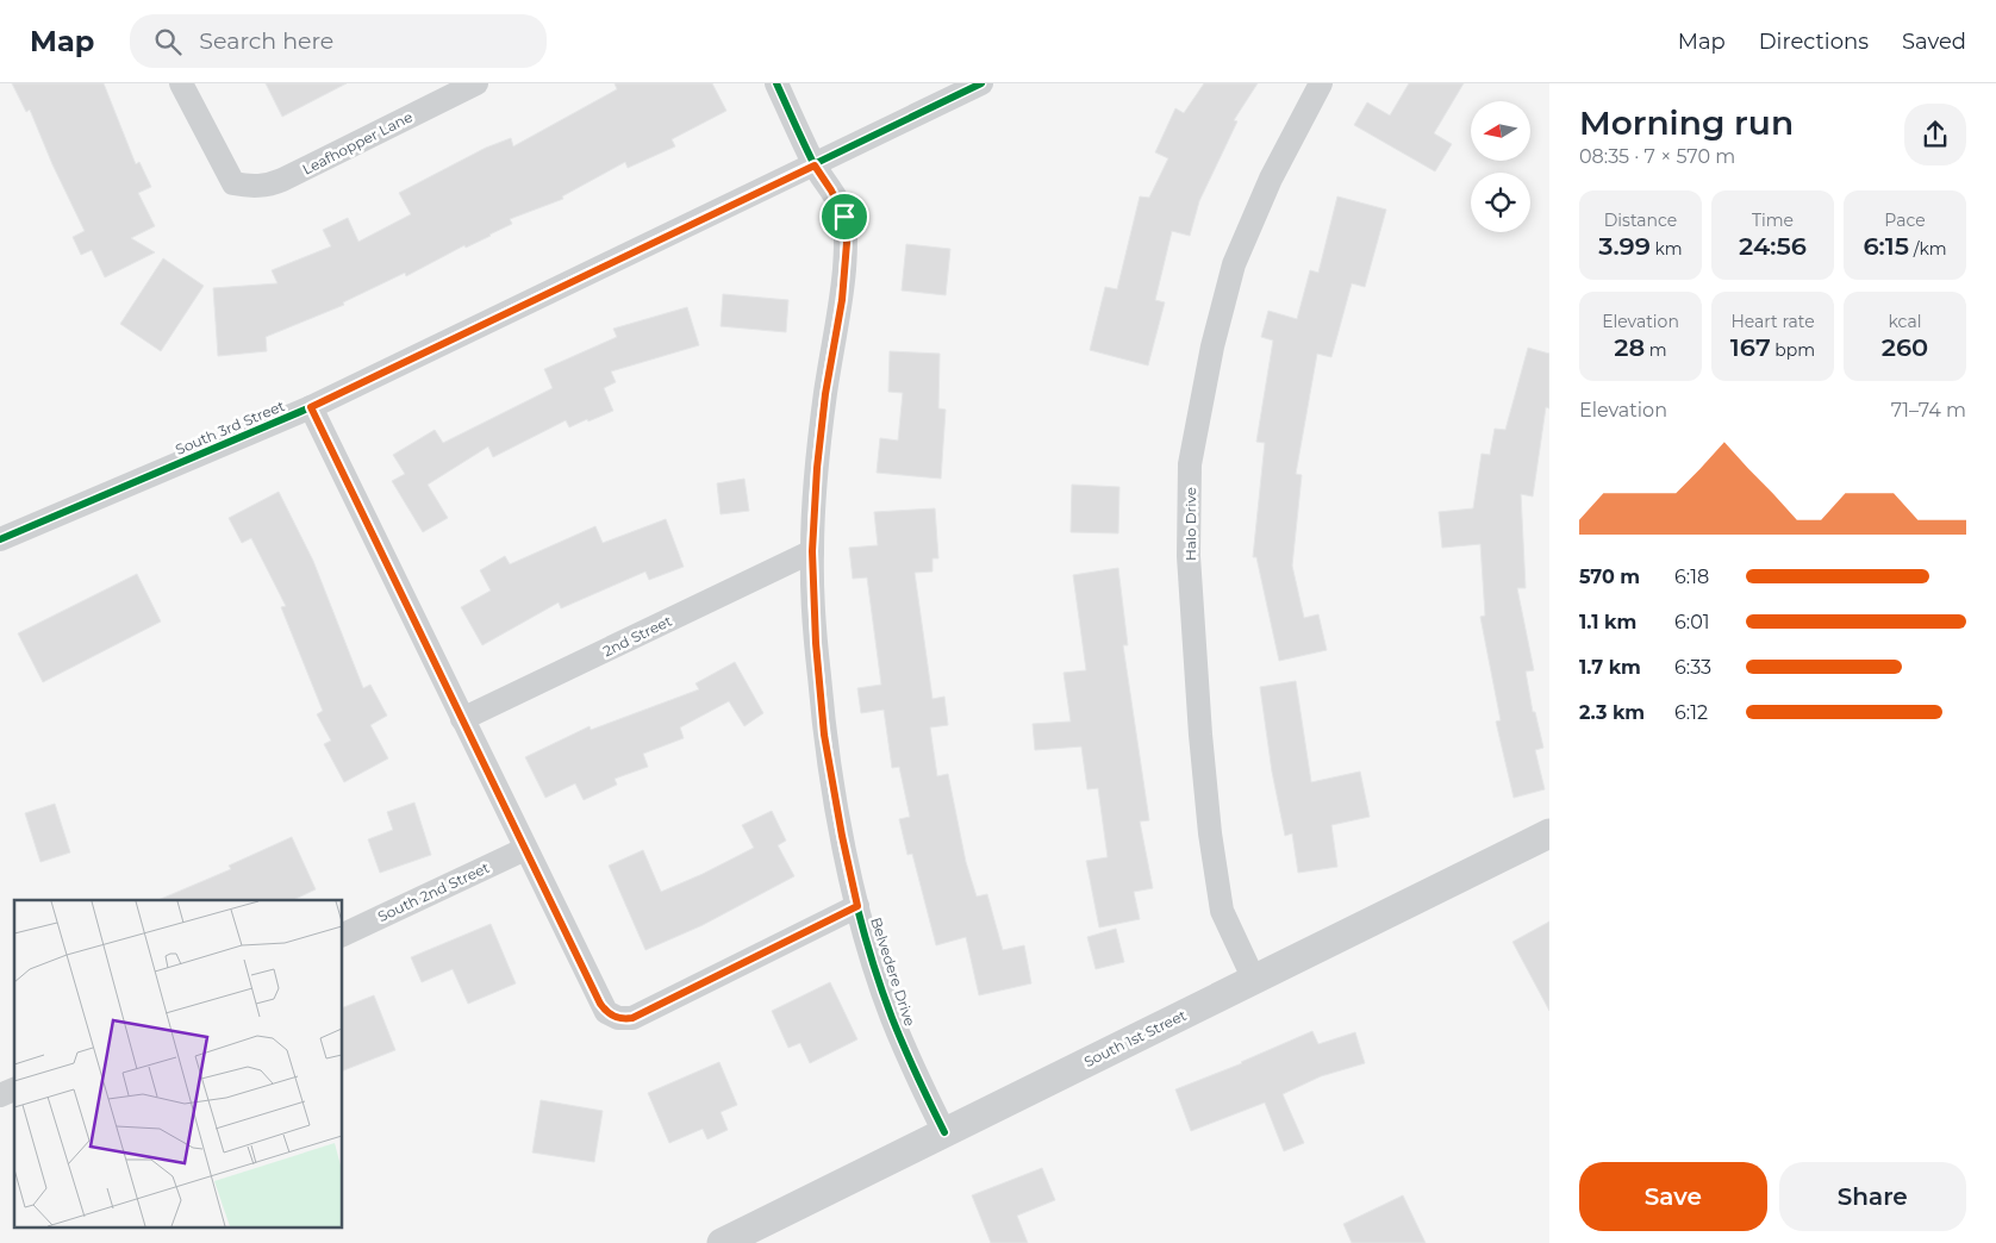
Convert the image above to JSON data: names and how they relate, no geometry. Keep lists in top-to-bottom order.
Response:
{
  "streets": {
    "street": [
      "Leafhopper Lane",
      "South 3rd Street",
      "Halo Drive",
      "2nd Street",
      "South 2nd Street",
      "Belvedere Drive",
      "South 1st Street"
    ]
  },
  "crossings": [
    ["South 3rd Street", "Belvedere Drive"],
    ["Halo Drive", "South 1st Street"],
    ["2nd Street", "Belvedere Drive"],
    ["Belvedere Drive", "South 1st Street"]
  ],
  "north": "left",
  "page": {
    "header": "Map",
    "search": "Search here",
    "nav": ["Map", "Directions", "Saved"],
    "heading": ["Morning run", "08:35 · 7 × 570 m"],
    "stats": [
      ["Distance", "3.99 km"],
      ["Time", "24:56"],
      ["Pace", "6:15 /km"],
      ["Elevation", "28 m"],
      ["Heart rate", "167 bpm"],
      ["kcal", "260"]
    ],
    "chart": ["Elevation", "71–74 m"],
    "list": [
      {
        "name": "570 m",
        "note": "6:18"
      },
      {
        "name": "1.1 km",
        "note": "6:01"
      },
      {
        "name": "1.7 km",
        "note": "6:33"
      },
      {
        "name": "2.3 km",
        "note": "6:12"
      }
    ],
    "buttons": ["Save", "Share"]
  }
}
